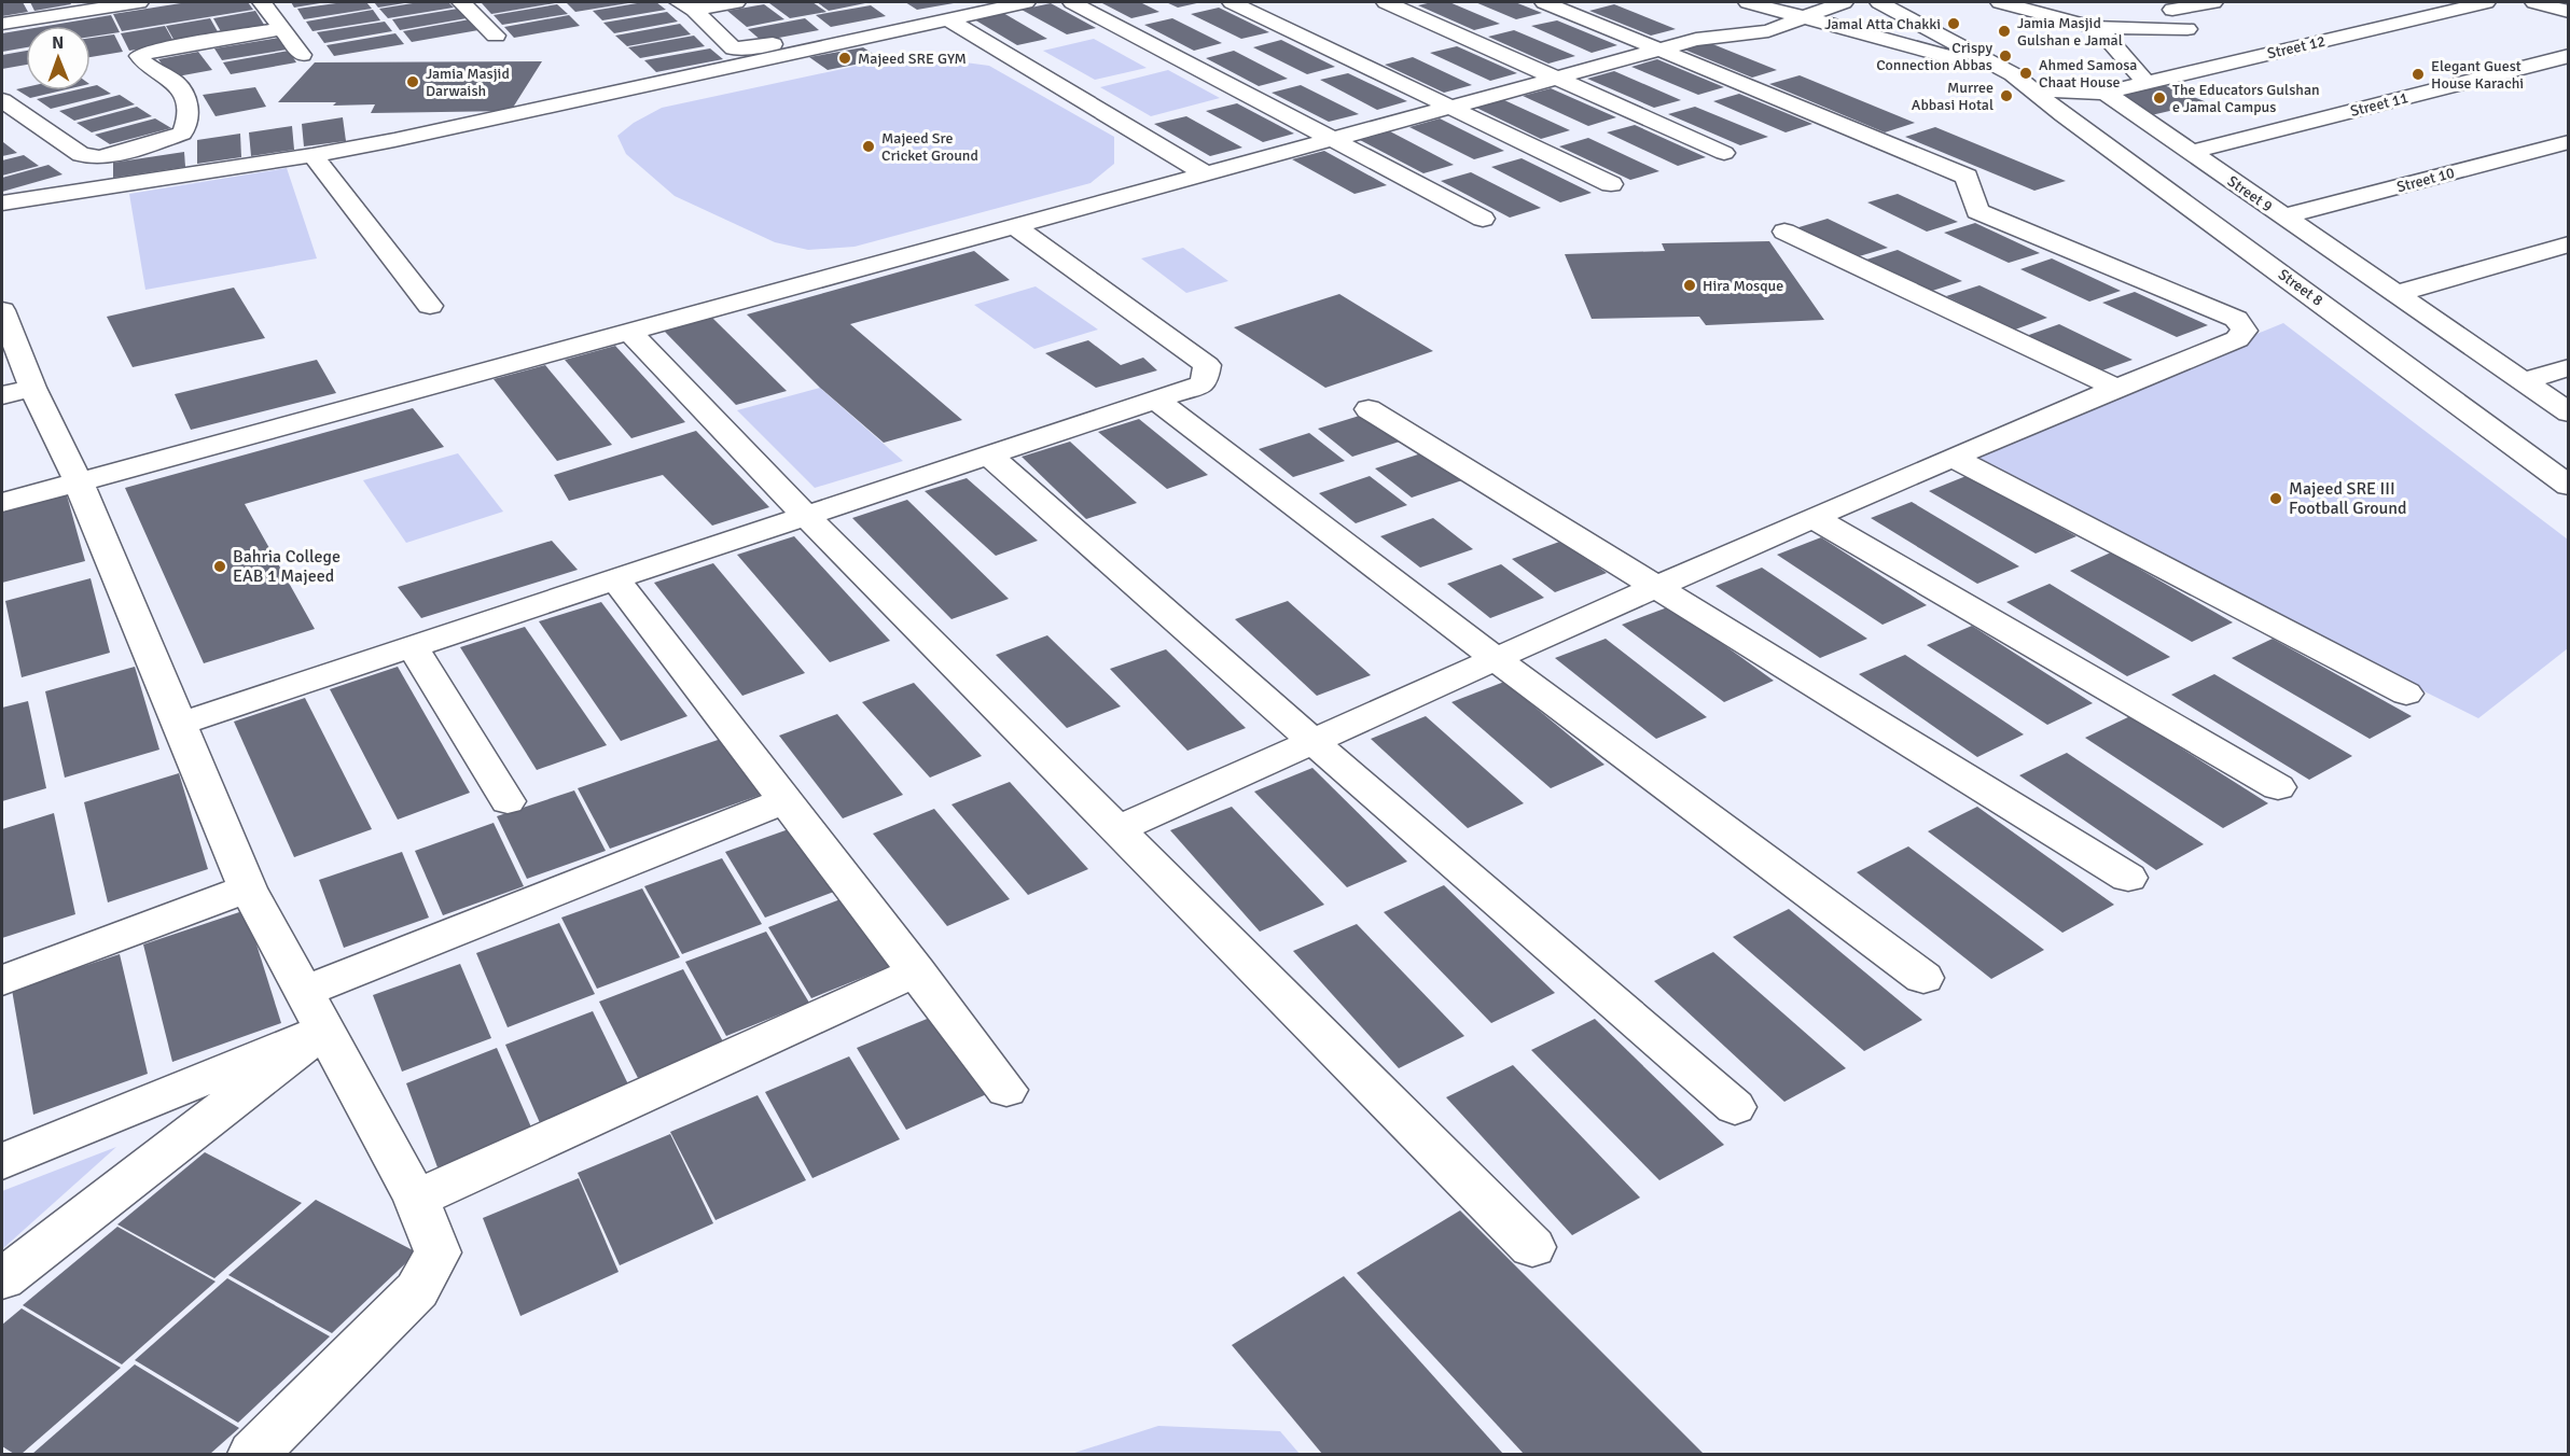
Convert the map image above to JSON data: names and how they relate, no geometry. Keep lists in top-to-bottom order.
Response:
{
  "streets": {
    "street": [
      "Street 12",
      "Street 11",
      "Street 10",
      "Street 9",
      "Street 8"
    ]
  },
  "crossings": [
    ["Street 12", "Street 9"],
    ["Street 12", "Street 8"],
    ["Street 11", "Street 9"],
    ["Street 10", "Street 9"]
  ],
  "places": [
    "Jamal Atta Chakki",
    "Jamia Masjid Gulshan e Jamal",
    "Crispy Connection Abbas",
    "Majeed SRE GYM",
    "Ahmed Samosa Chaat House",
    "Elegant Guest House Karachi",
    "Jamia Masjid Darwaish",
    "Murree Abbasi Hotal",
    "The Educators Gulshan e Jamal Campus",
    "Majeed Sre Cricket Ground",
    "Hira Mosque",
    "Majeed SRE III Football Ground",
    "Bahria College EAB 1 Majeed"
  ],
  "north": "top"
}
